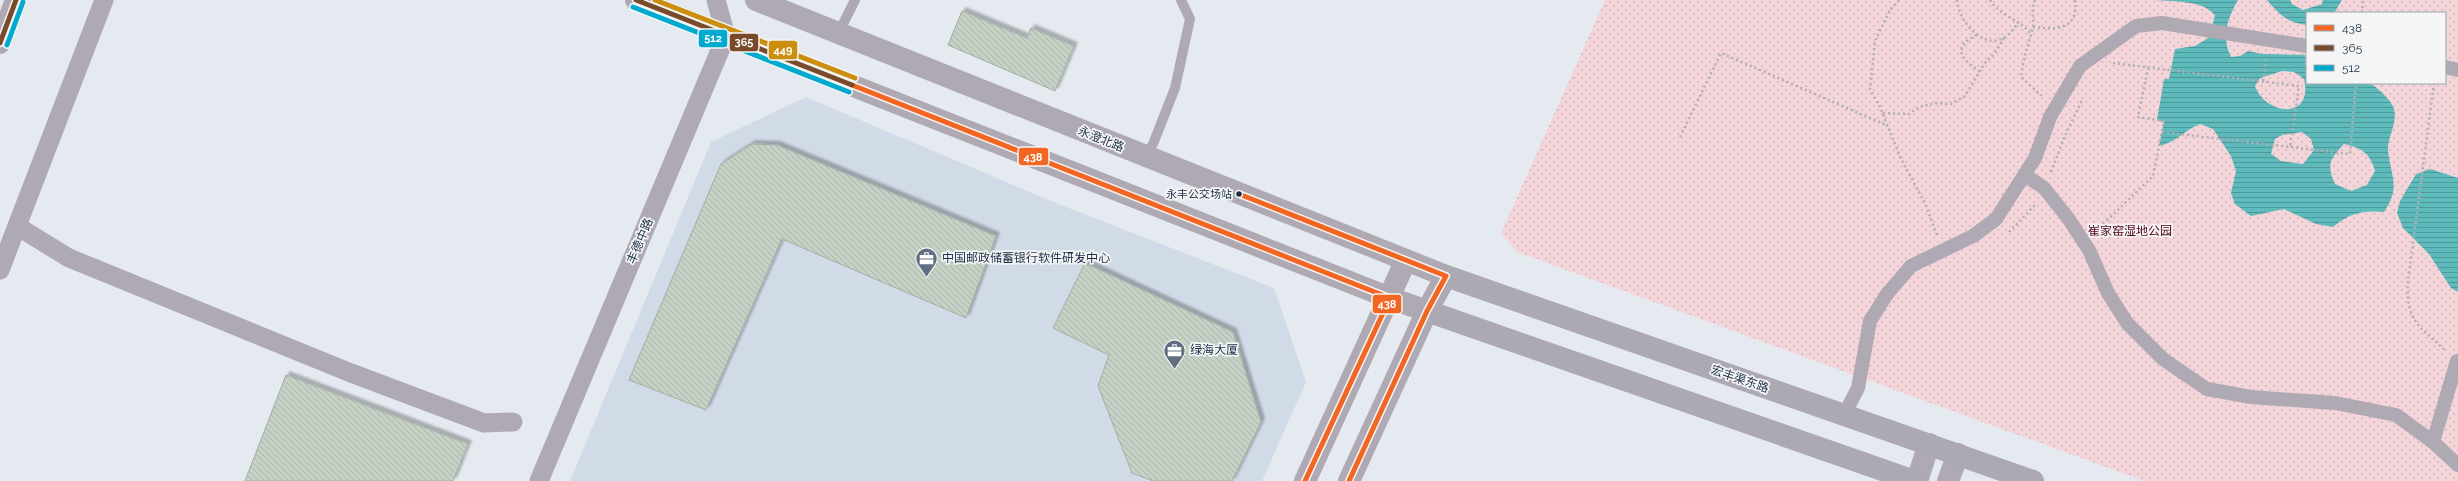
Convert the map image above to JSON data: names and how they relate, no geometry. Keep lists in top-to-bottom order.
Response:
{
  "streets": {
    "main road": ["宏丰渠东路"],
    "street": ["永澄北路", "丰德中路"]
  },
  "crossings": [
    ["永澄北路", "宏丰渠东路"]
  ],
  "parks": ["崔家窑湿地公园"],
  "places": {
    "other": ["永丰公交场站"],
    "office": ["中国邮政储蓄银行软件研发中心", "绿海大厦"]
  },
  "lines": [
    "transit line 365",
    "transit line 449",
    "transit line 512",
    "transit line 438"
  ],
  "legend": ["438", "365", "512"]
}
